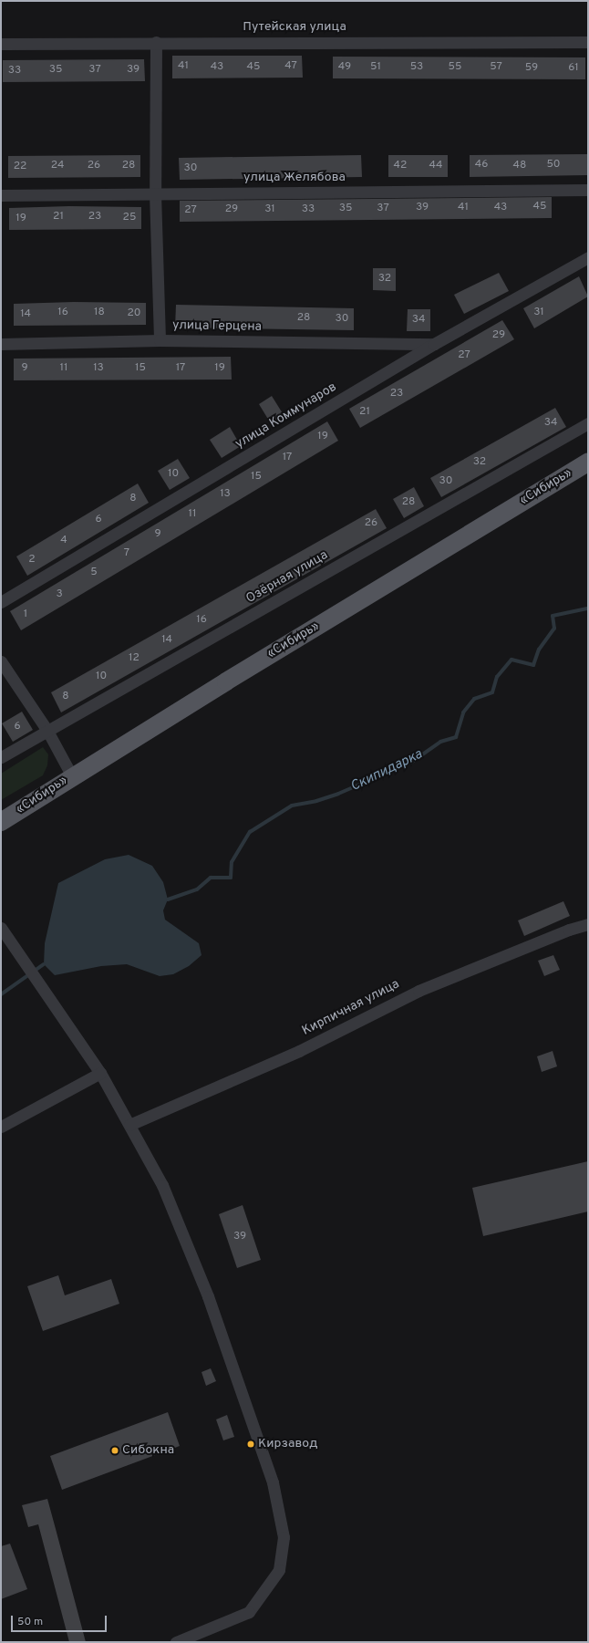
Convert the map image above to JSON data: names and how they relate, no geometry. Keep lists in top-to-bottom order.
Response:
{
  "streets": {
    "main road": ["«Сибирь»"],
    "street": [
      "Путейская улица",
      "улица Желябова",
      "улица Герцена",
      "улица Коммунаров",
      "Озёрная улица",
      "Кирпичная улица"
    ]
  },
  "crossings": [
    ["улица Герцена", "улица Коммунаров"]
  ],
  "water": ["Скипидарка"],
  "places": ["Кирзавод", "Сибокна"],
  "house_numbers": [
    "41",
    "47",
    "43",
    "45",
    "49",
    "51",
    "53",
    "55",
    "57",
    "59",
    "61",
    "35",
    "37",
    "39",
    "33",
    "46",
    "50",
    "24",
    "26",
    "28",
    "42",
    "44",
    "48",
    "22",
    "30",
    "45",
    "39",
    "41",
    "43",
    "35",
    "37",
    "29",
    "31",
    "33",
    "27",
    "21",
    "23",
    "25",
    "19",
    "32",
    "16",
    "18",
    "31",
    "20",
    "14",
    "28",
    "30",
    "34",
    "29",
    "27",
    "9",
    "11",
    "13",
    "15",
    "17",
    "19",
    "23",
    "21",
    "34",
    "19",
    "17",
    "32",
    "10",
    "15",
    "30",
    "13",
    "8",
    "28",
    "11",
    "6",
    "26",
    "9",
    "4",
    "7",
    "2",
    "5",
    "3",
    "1",
    "16",
    "14",
    "12",
    "10",
    "8",
    "6",
    "39"
  ],
  "scale_bar": "50 m"
}
